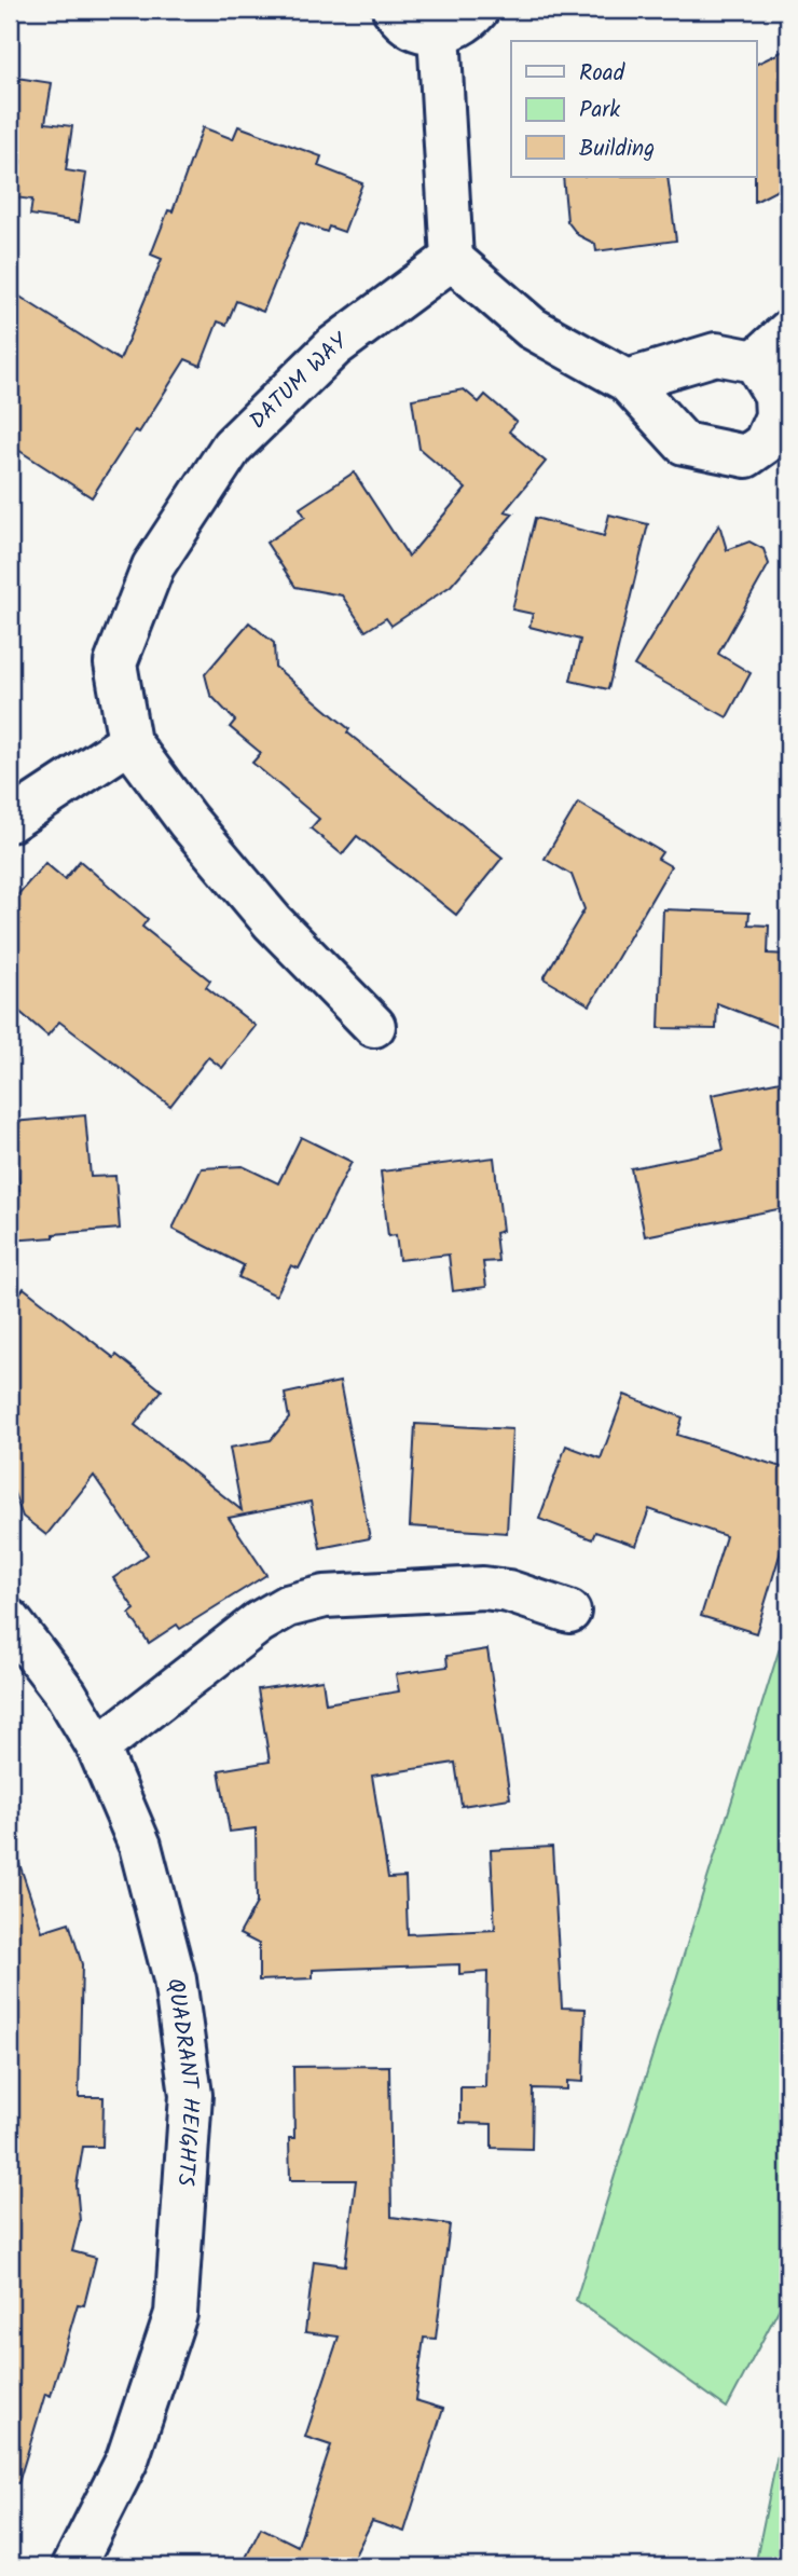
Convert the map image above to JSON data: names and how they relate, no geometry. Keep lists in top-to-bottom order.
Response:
{
  "streets": {
    "street": ["DATUM WAY", "QUADRANT HEIGHTS"]
  },
  "legend": ["Road", "Park", "Building"]
}
